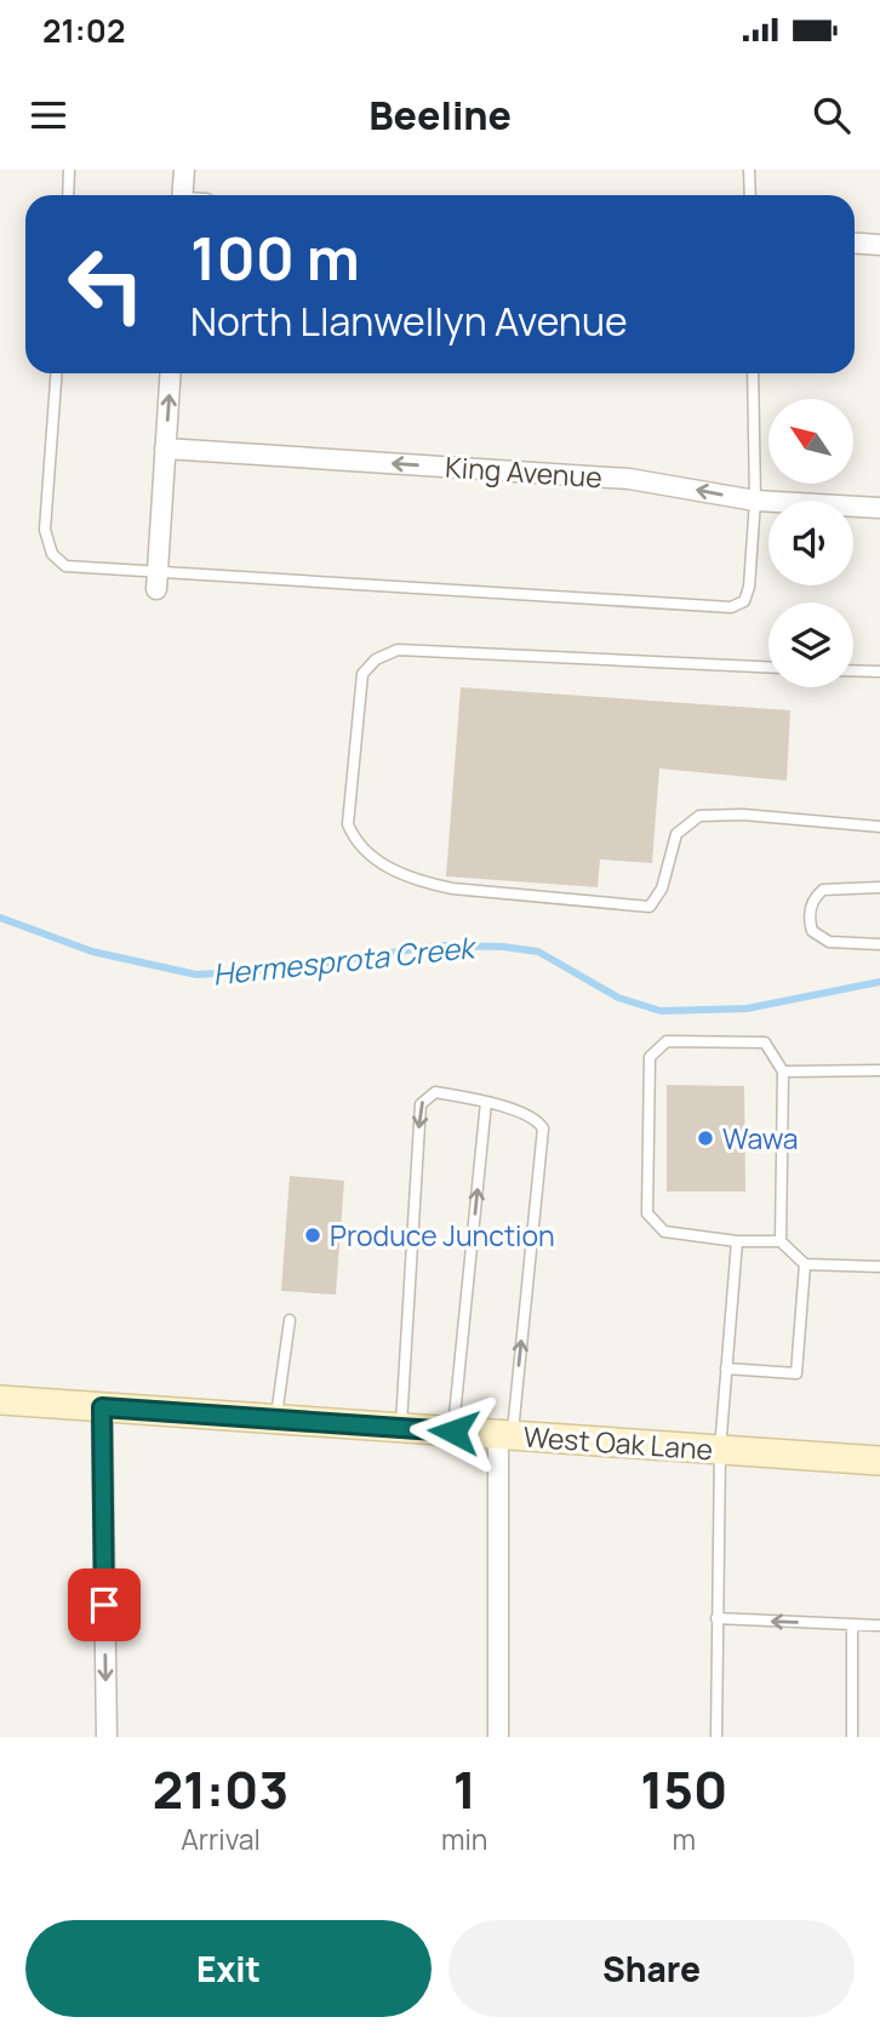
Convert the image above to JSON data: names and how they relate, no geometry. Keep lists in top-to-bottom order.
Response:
{
  "streets": {
    "main road": ["West Oak Lane"],
    "street": ["King Avenue"]
  },
  "one_way": ["King Avenue"],
  "water": ["Hermesprota Creek"],
  "places": ["Wawa", "Produce Junction"],
  "north": "top left",
  "page": {
    "status": "21:02",
    "header": "Beeline",
    "turn": ["100 m", "North Llanwellyn Avenue"],
    "eta": [
      "21:03",
      "Arrival",
      "1",
      "min",
      "150",
      "m"
    ],
    "buttons": ["Exit", "Share"]
  }
}
